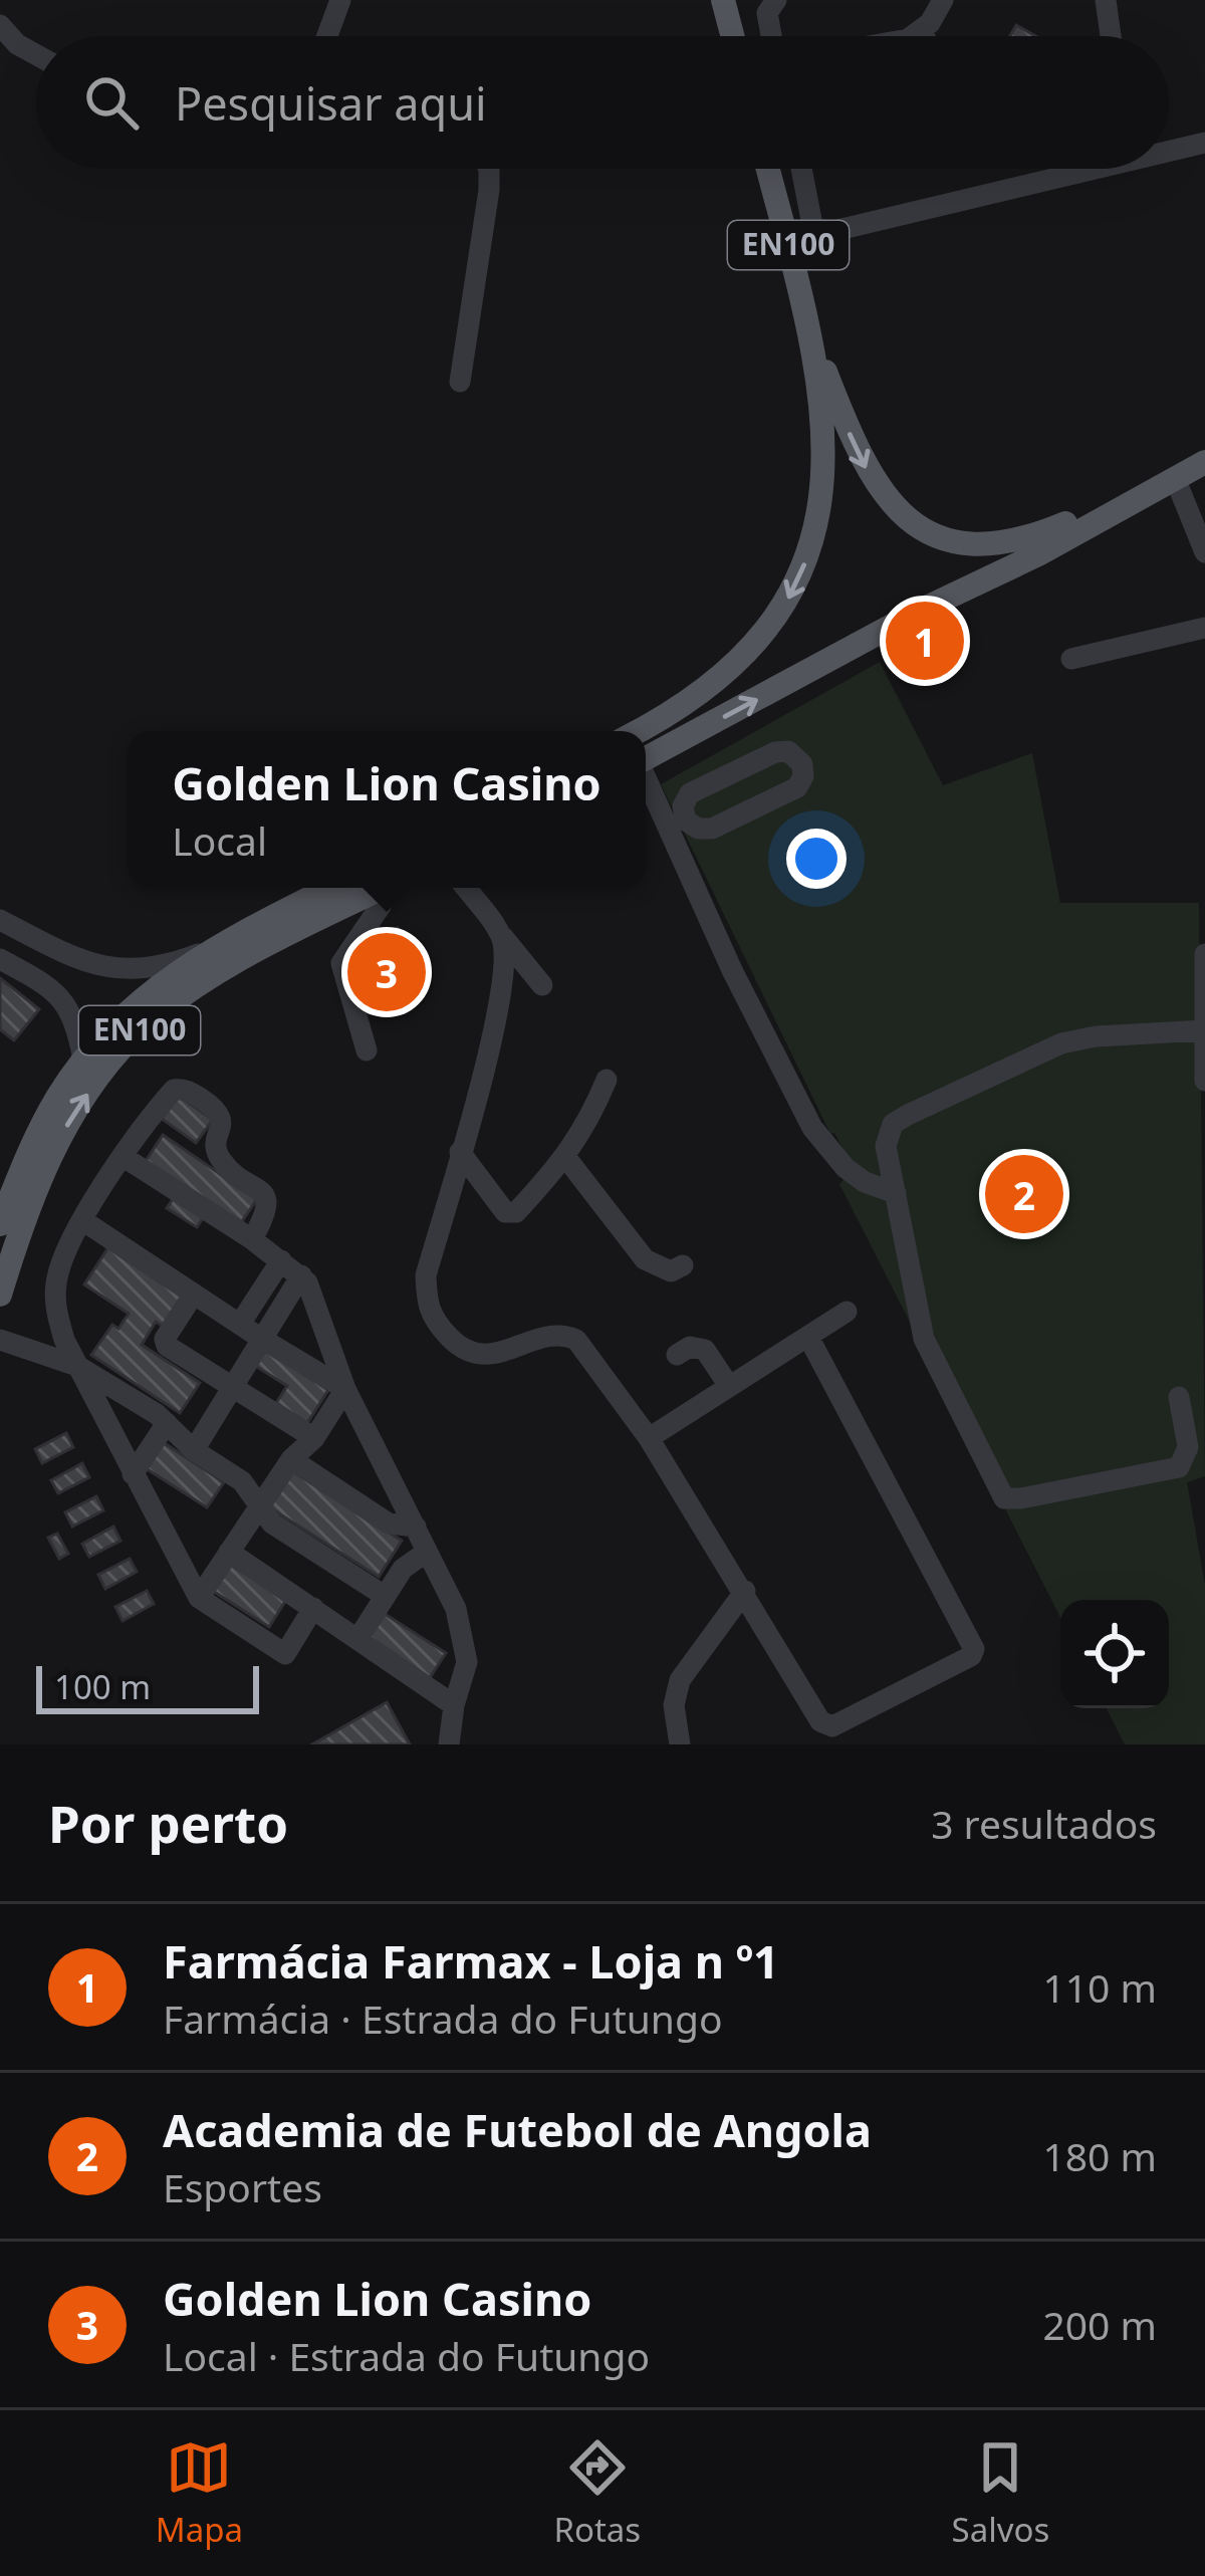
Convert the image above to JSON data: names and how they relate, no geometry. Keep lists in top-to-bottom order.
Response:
{
  "streets": {
    "main road": ["EN100"]
  },
  "scale_bar": "100 m",
  "page": {
    "search": "Pesquisar aqui",
    "pins": ["1", "3", "2"],
    "popup": ["Golden Lion Casino", "Local"],
    "scale": "100 m",
    "heading": ["Por perto", "3 resultados"],
    "list": [
      {
        "mark": "1",
        "name": "Farmácia Farmax - Loja n º1",
        "note": "Farmácia · Estrada do Futungo",
        "value": "110 m"
      },
      {
        "mark": "2",
        "name": "Academia de Futebol de Angola",
        "note": "Esportes",
        "value": "180 m"
      },
      {
        "mark": "3",
        "name": "Golden Lion Casino",
        "note": "Local · Estrada do Futungo",
        "value": "200 m"
      }
    ],
    "nav": ["Mapa", "Rotas", "Salvos"]
  }
}
